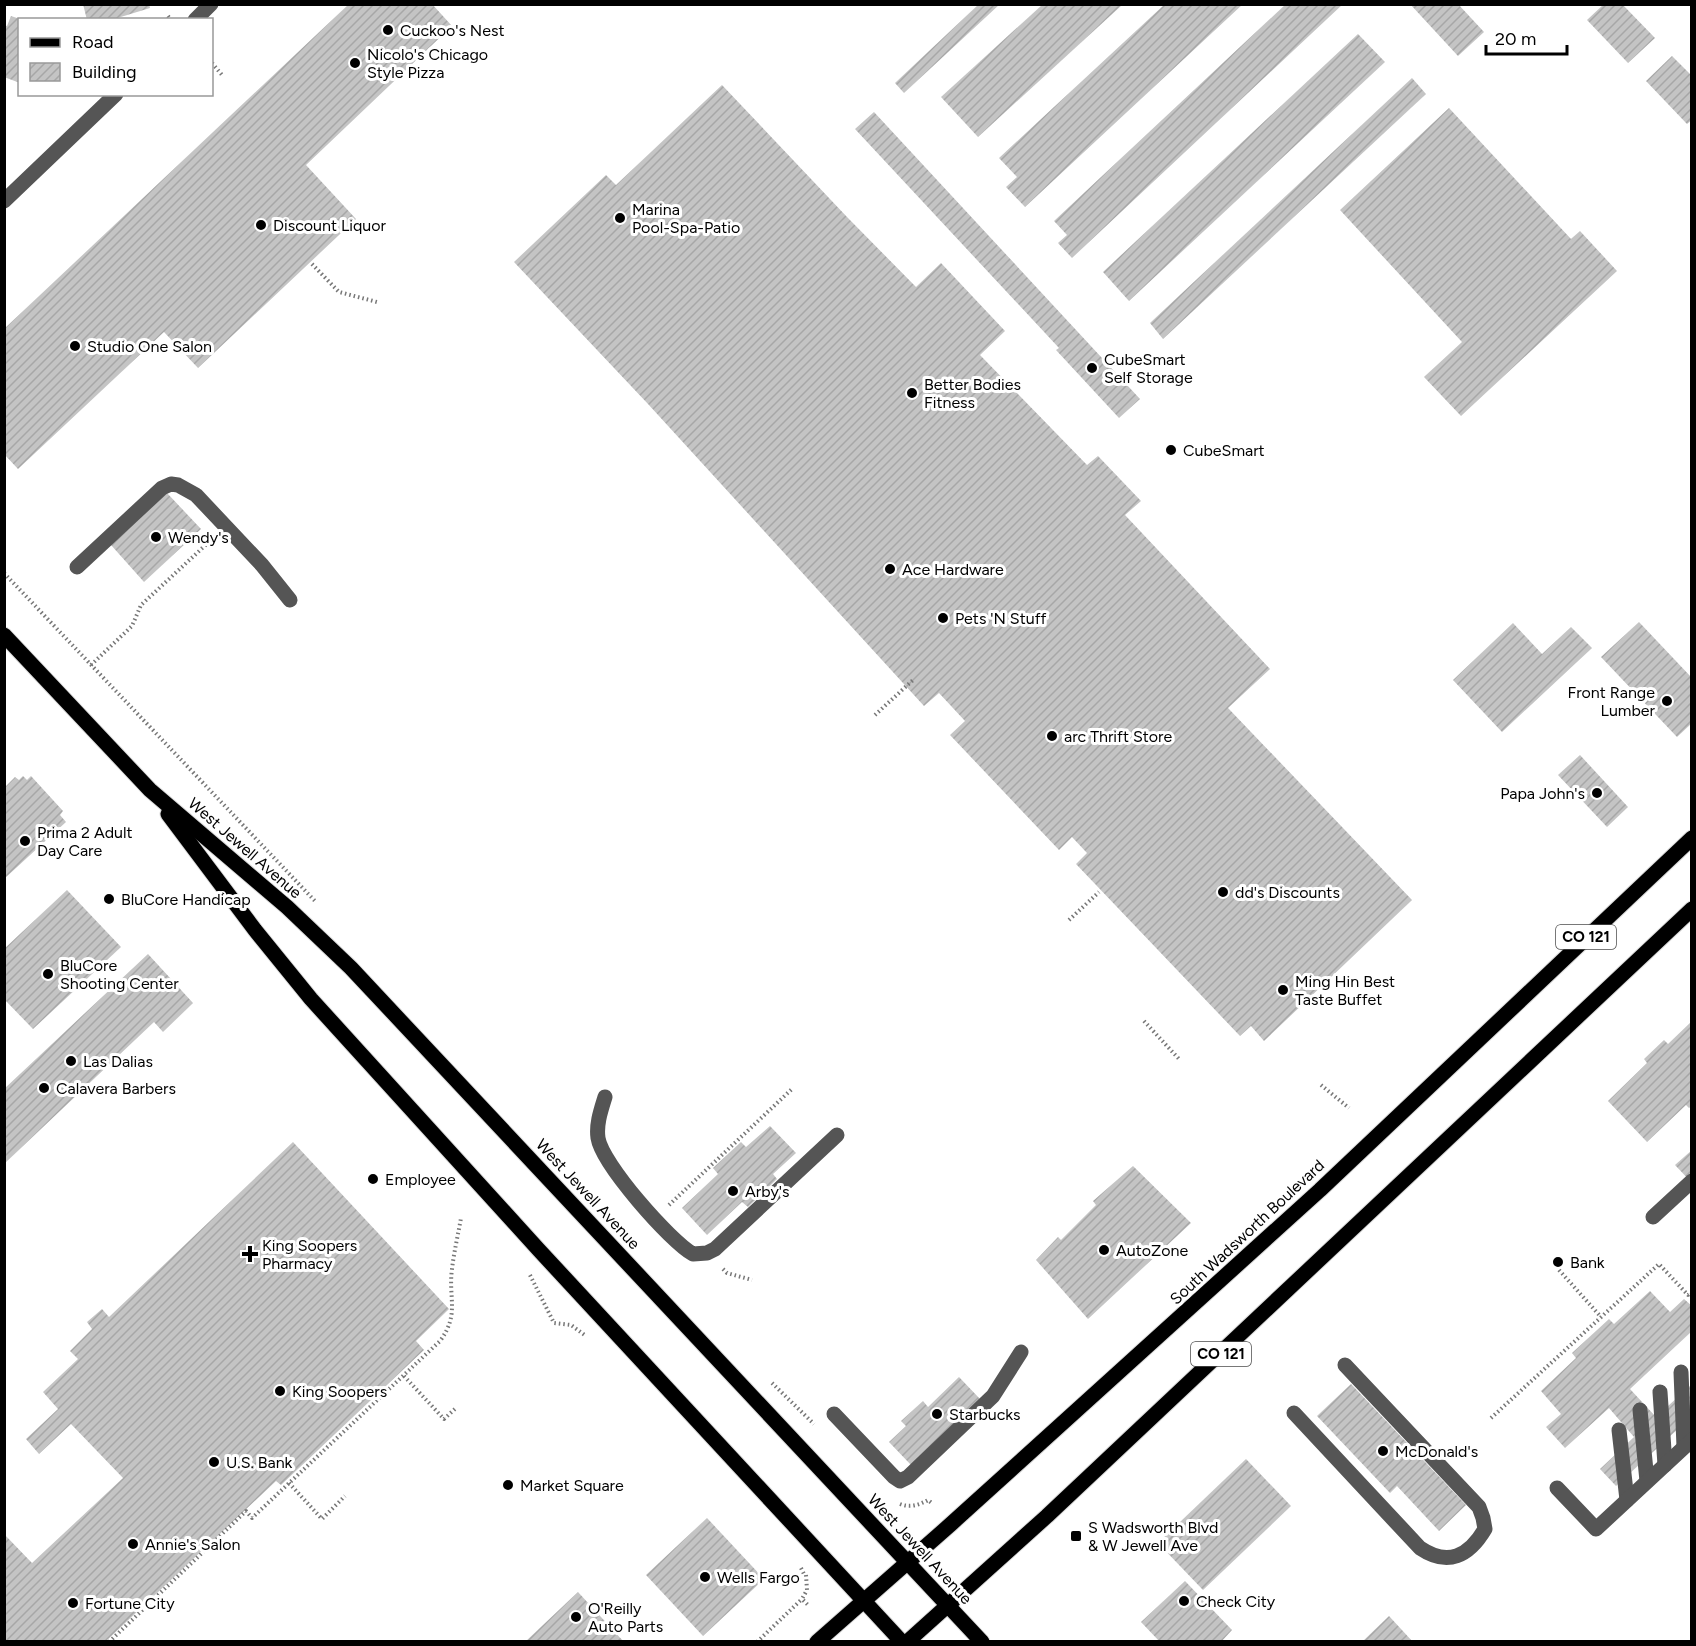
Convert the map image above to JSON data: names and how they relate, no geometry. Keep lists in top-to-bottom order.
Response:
{
  "streets": {
    "main road": ["West Jewell Avenue", "CO 121", "South Wadsworth Boulevard"]
  },
  "crossings": [
    ["West Jewell Avenue", "CO 121"],
    ["West Jewell Avenue", "South Wadsworth Boulevard"]
  ],
  "places": {
    "other": [
      "Cuckoo's Nest",
      "Nicolo's Chicago Style Pizza",
      "Marina Pool-Spa-Patio",
      "Discount Liquor",
      "Studio One Salon",
      "CubeSmart Self Storage",
      "Better Bodies Fitness",
      "CubeSmart",
      "Wendy's",
      "Ace Hardware",
      "Pets 'N Stuff",
      "Front Range Lumber",
      "arc Thrift Store",
      "Papa John's",
      "Prima 2 Adult Day Care",
      "dd's Discounts",
      "BluCore Handicap",
      "BluCore Shooting Center",
      "Ming Hin Best Taste Buffet",
      "Las Dalias",
      "Calavera Barbers",
      "Employee",
      "Arby's",
      "AutoZone",
      "Bank",
      "King Soopers",
      "Starbucks",
      "McDonald's",
      "U.S. Bank",
      "Market Square",
      "Annie's Salon",
      "Wells Fargo",
      "Check City",
      "Fortune City",
      "O'Reilly Auto Parts"
    ],
    "health": ["King Soopers Pharmacy"],
    "transit": ["S Wadsworth Blvd & W Jewell Ave"]
  },
  "legend": ["Road", "Building"],
  "scale_bar": "20 m"
}
